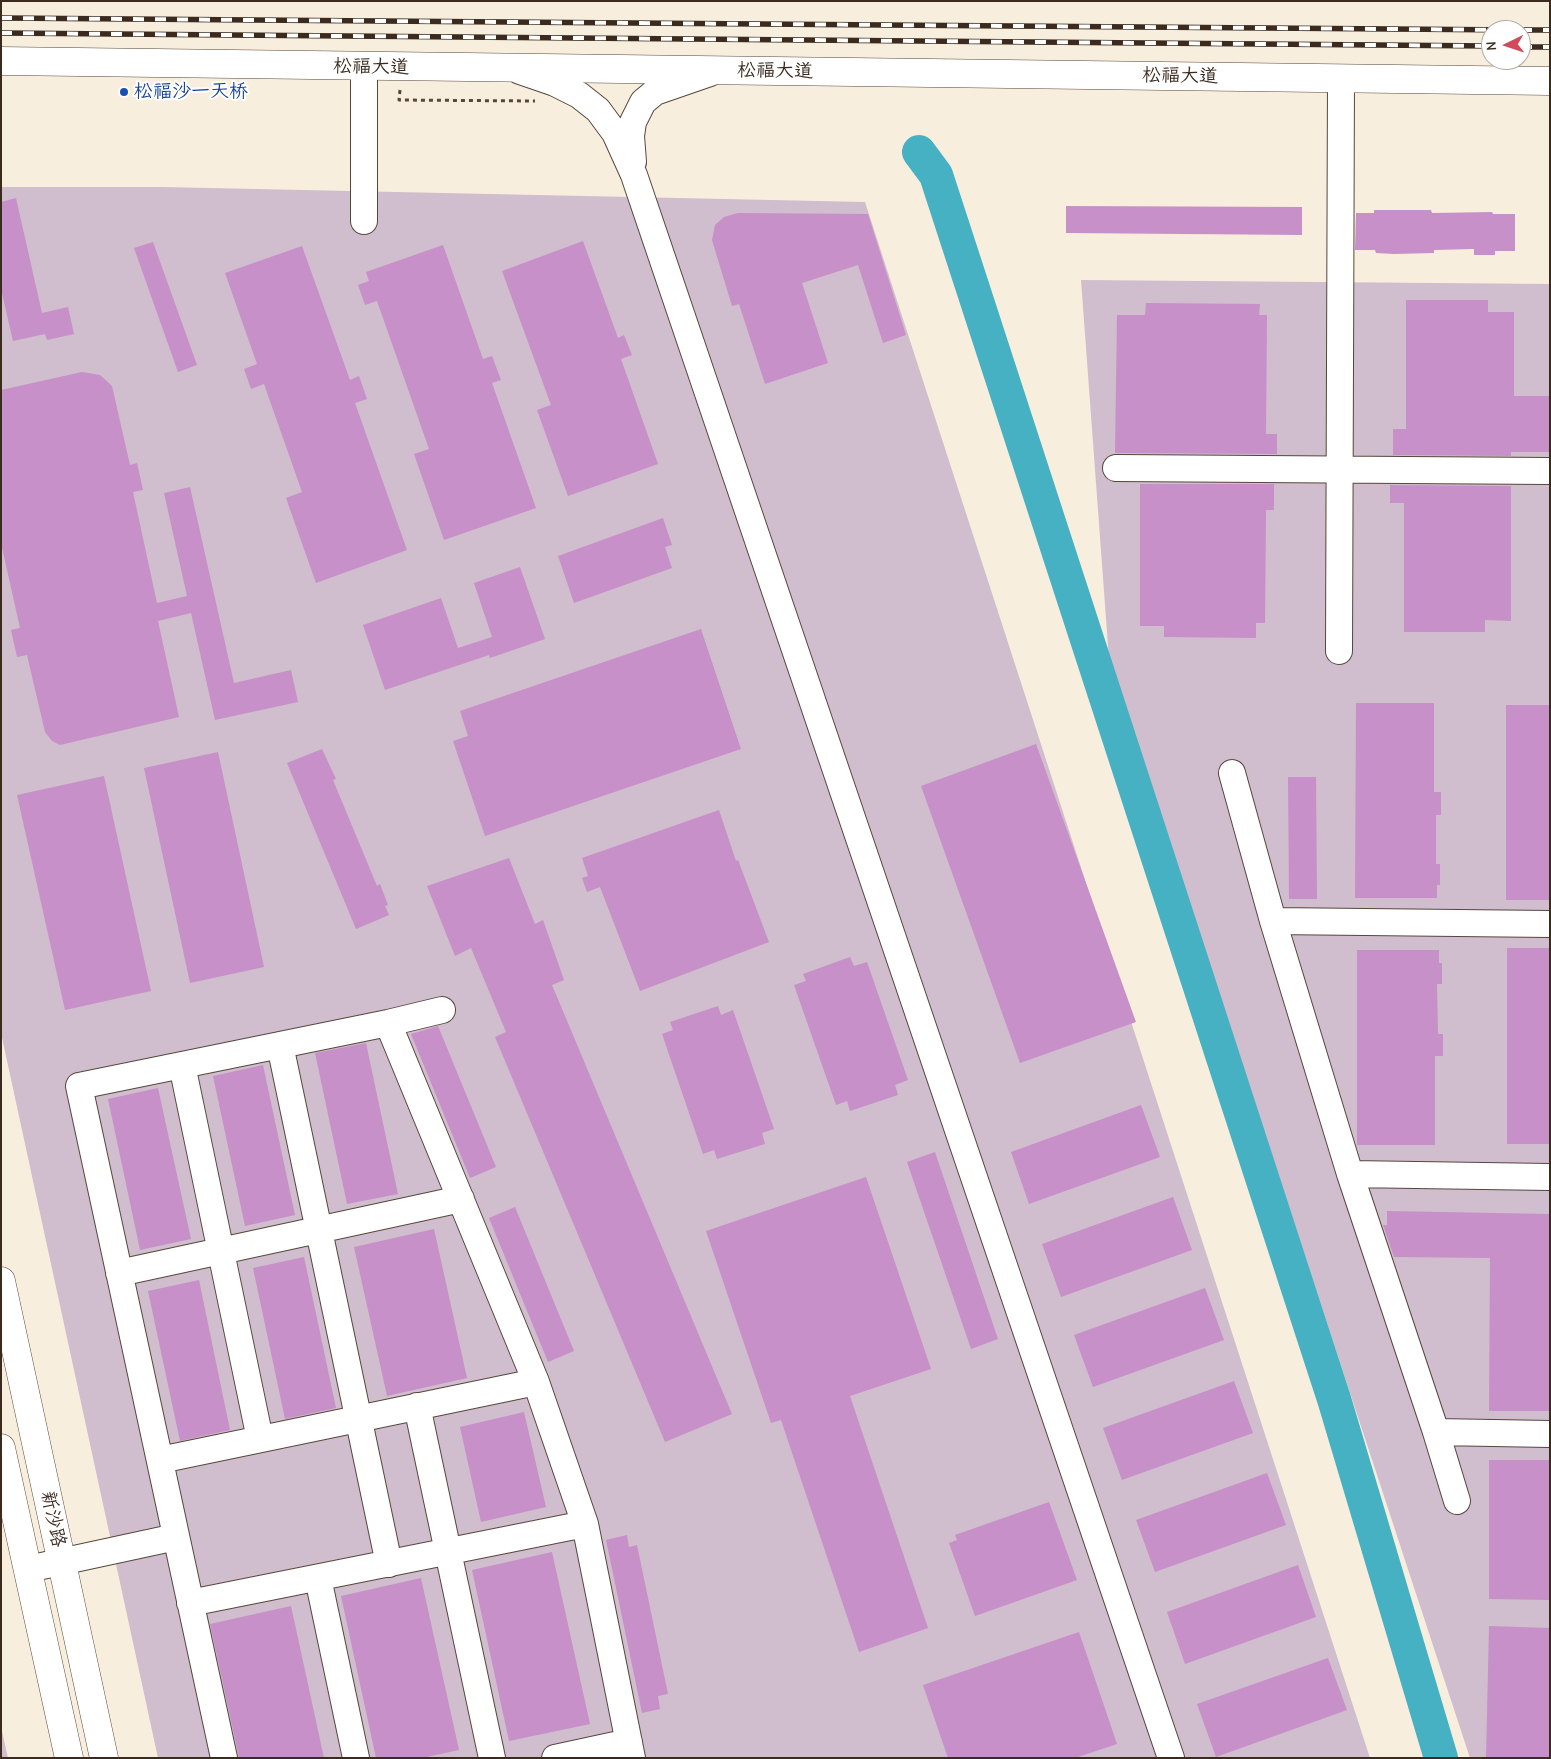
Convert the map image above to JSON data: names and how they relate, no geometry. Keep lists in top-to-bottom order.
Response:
{
  "streets": {
    "main road": ["松福大道", "新沙路"]
  },
  "places": ["松福沙一天桥"],
  "north": "left"
}
